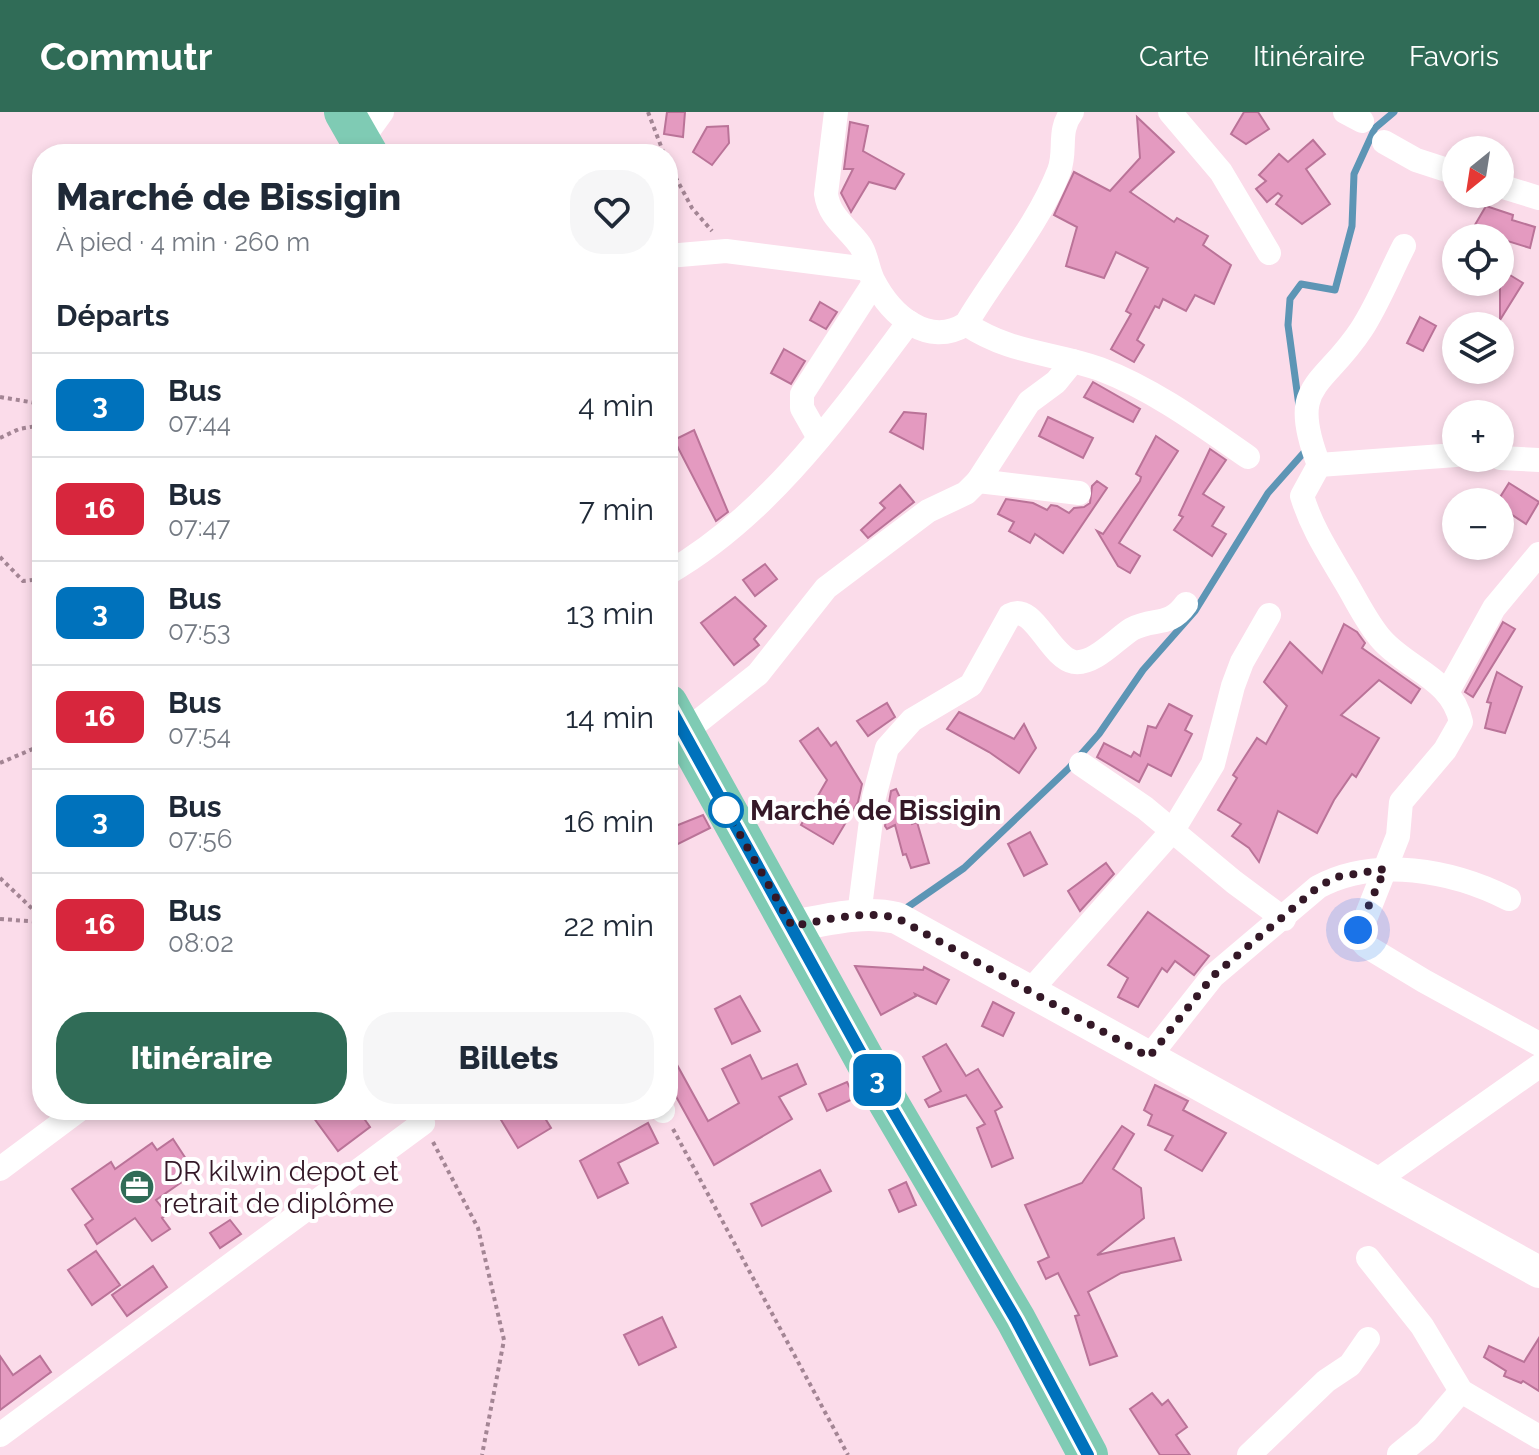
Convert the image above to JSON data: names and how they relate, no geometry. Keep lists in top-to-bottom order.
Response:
{
  "places": {
    "other": ["Marché de Bissigin"],
    "office": ["DR kilwin depot et retrait de diplôme"]
  },
  "lines": ["bus line 3"],
  "north": "bottom left",
  "page": {
    "header": "Commutr",
    "nav": ["Carte", "Itinéraire", "Favoris"],
    "on_map": "3",
    "map_buttons": ["+", "−"],
    "heading": [
      ["Marché de Bissigin", "À pied · 4 min · 260 m"],
      "Départs"
    ],
    "list": [
      {
        "mark": "3",
        "name": "Bus",
        "note": "07:44",
        "value": "4 min"
      },
      {
        "mark": "16",
        "name": "Bus",
        "note": "07:47",
        "value": "7 min"
      },
      {
        "mark": "3",
        "name": "Bus",
        "note": "07:53",
        "value": "13 min"
      },
      {
        "mark": "16",
        "name": "Bus",
        "note": "07:54",
        "value": "14 min"
      },
      {
        "mark": "3",
        "name": "Bus",
        "note": "07:56",
        "value": "16 min"
      },
      {
        "mark": "16",
        "name": "Bus",
        "note": "08:02",
        "value": "22 min"
      }
    ],
    "buttons": ["Itinéraire", "Billets"]
  }
}
